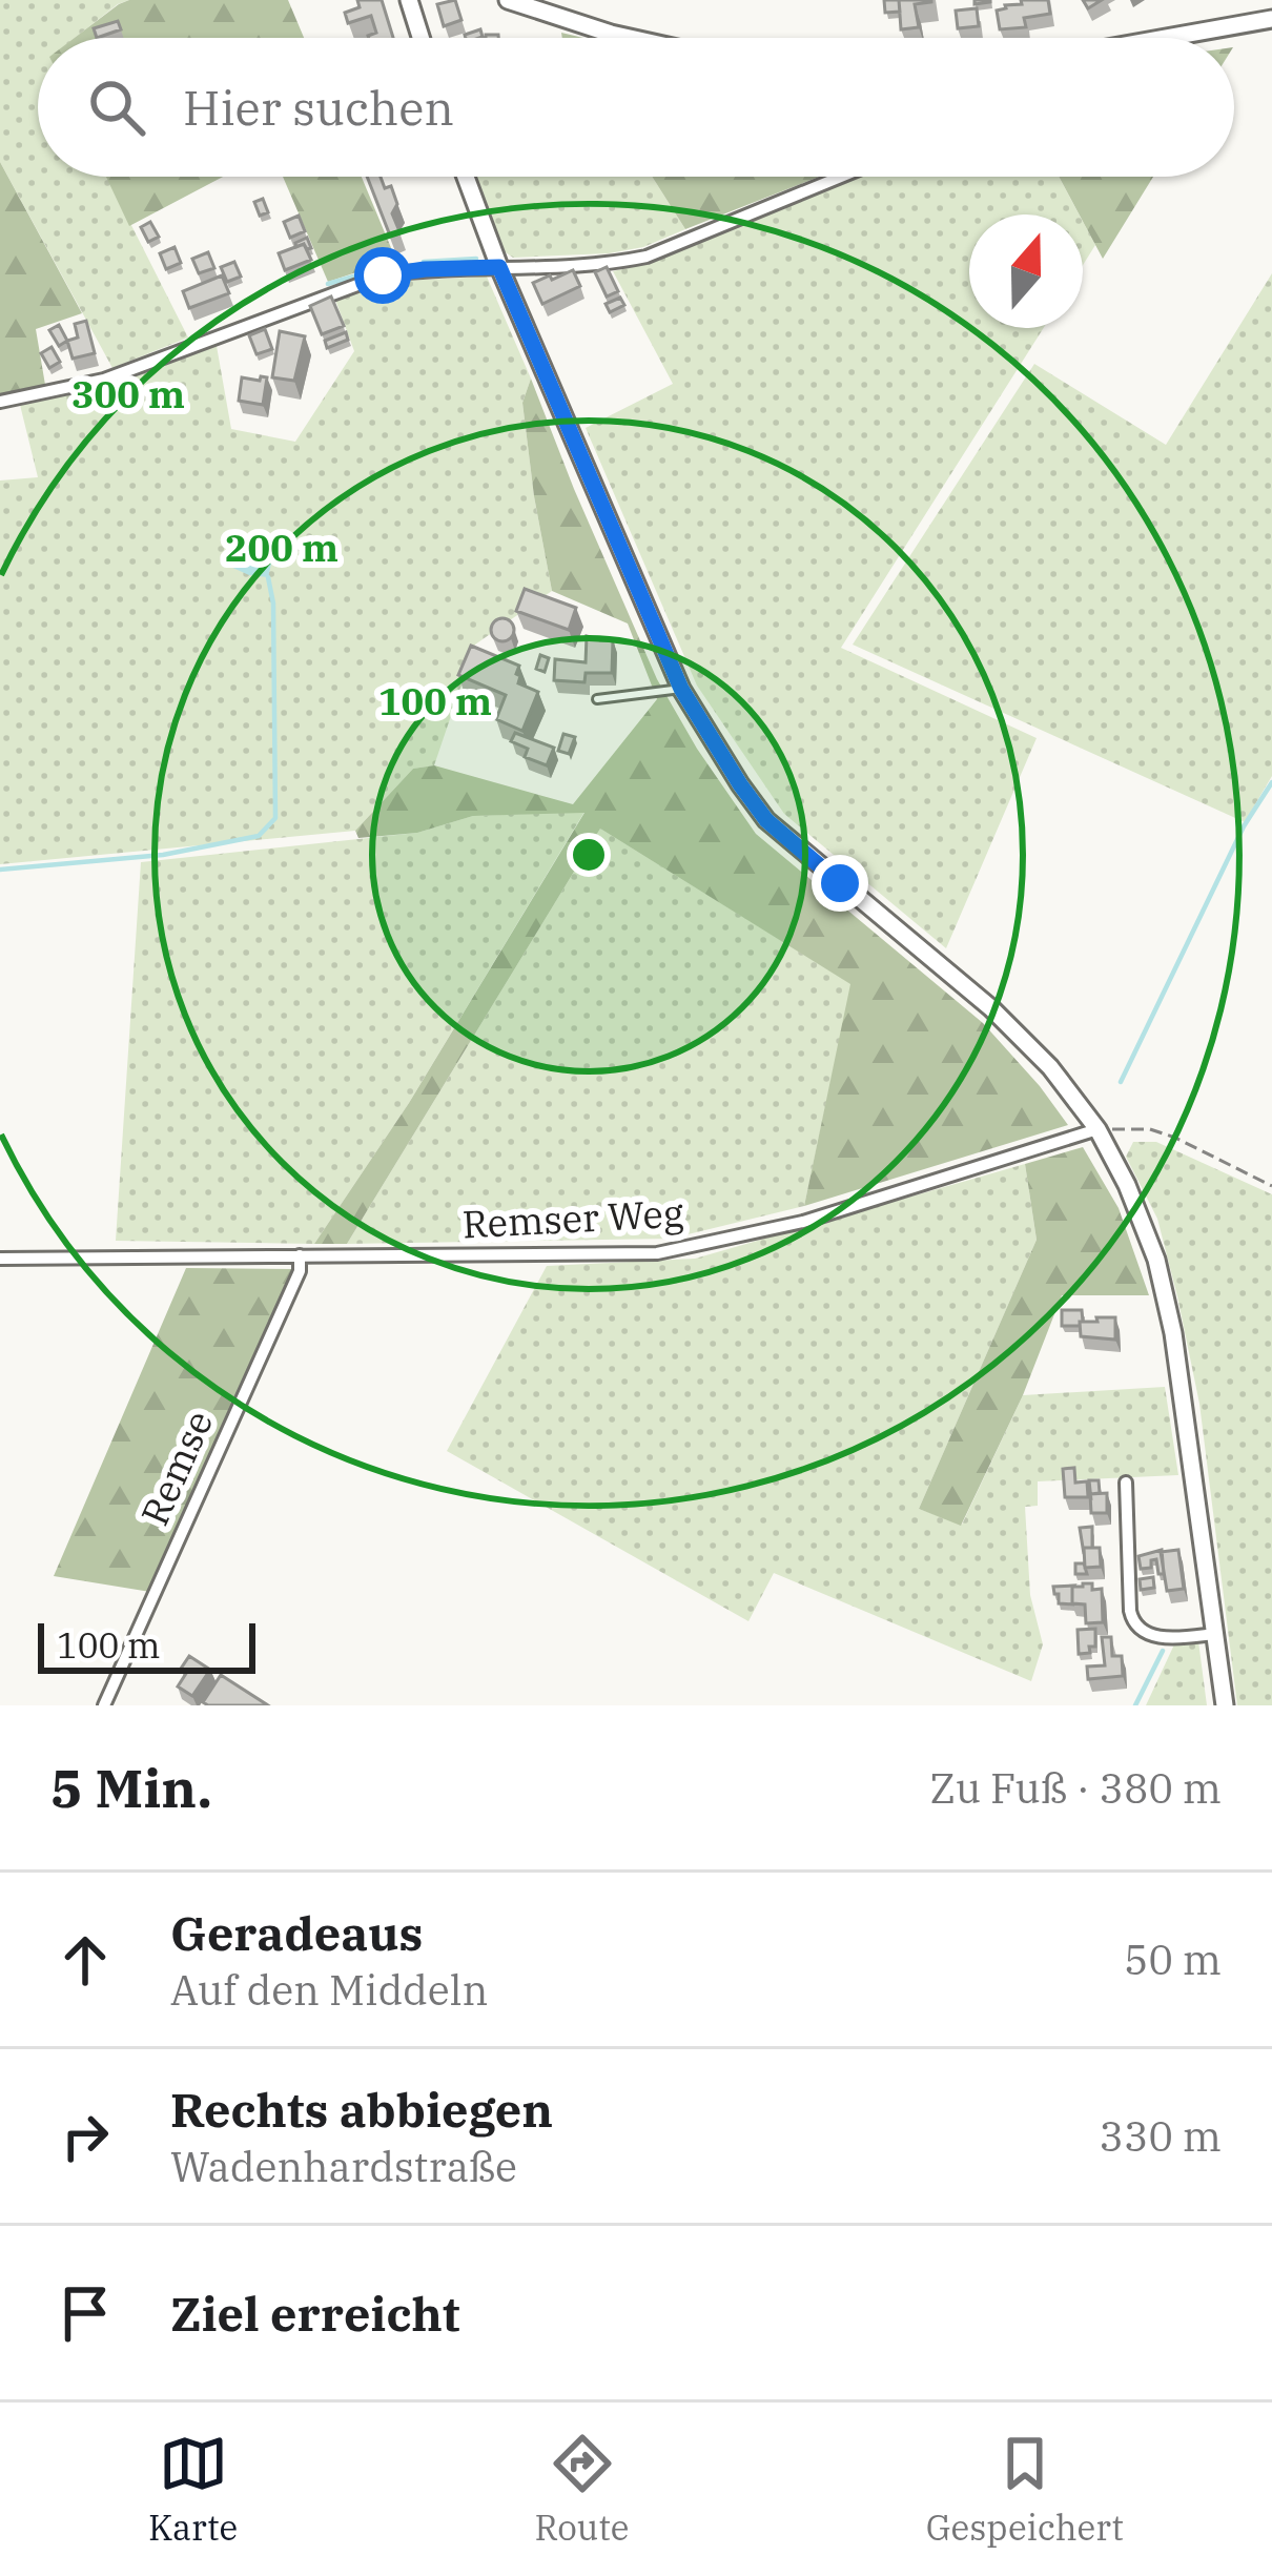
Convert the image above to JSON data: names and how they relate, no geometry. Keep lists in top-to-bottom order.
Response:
{
  "streets": {
    "street": ["Remser Weg", "Remse"]
  },
  "crossings": [
    ["Remser Weg", "Remse"]
  ],
  "scale_bar": "100 m",
  "north": "top",
  "page": {
    "search": "Hier suchen",
    "scale": "100 m",
    "heading": ["5 Min.", "Zu Fuß · 380 m"],
    "list": [
      ["Geradeaus", "Auf den Middeln", "50 m"],
      ["Rechts abbiegen", "Wadenhardstraße", "330 m"],
      "Ziel erreicht"
    ],
    "nav": ["Karte", "Route", "Gespeichert"]
  },
  "rings": ["300 m", "200 m", "100 m"]
}
